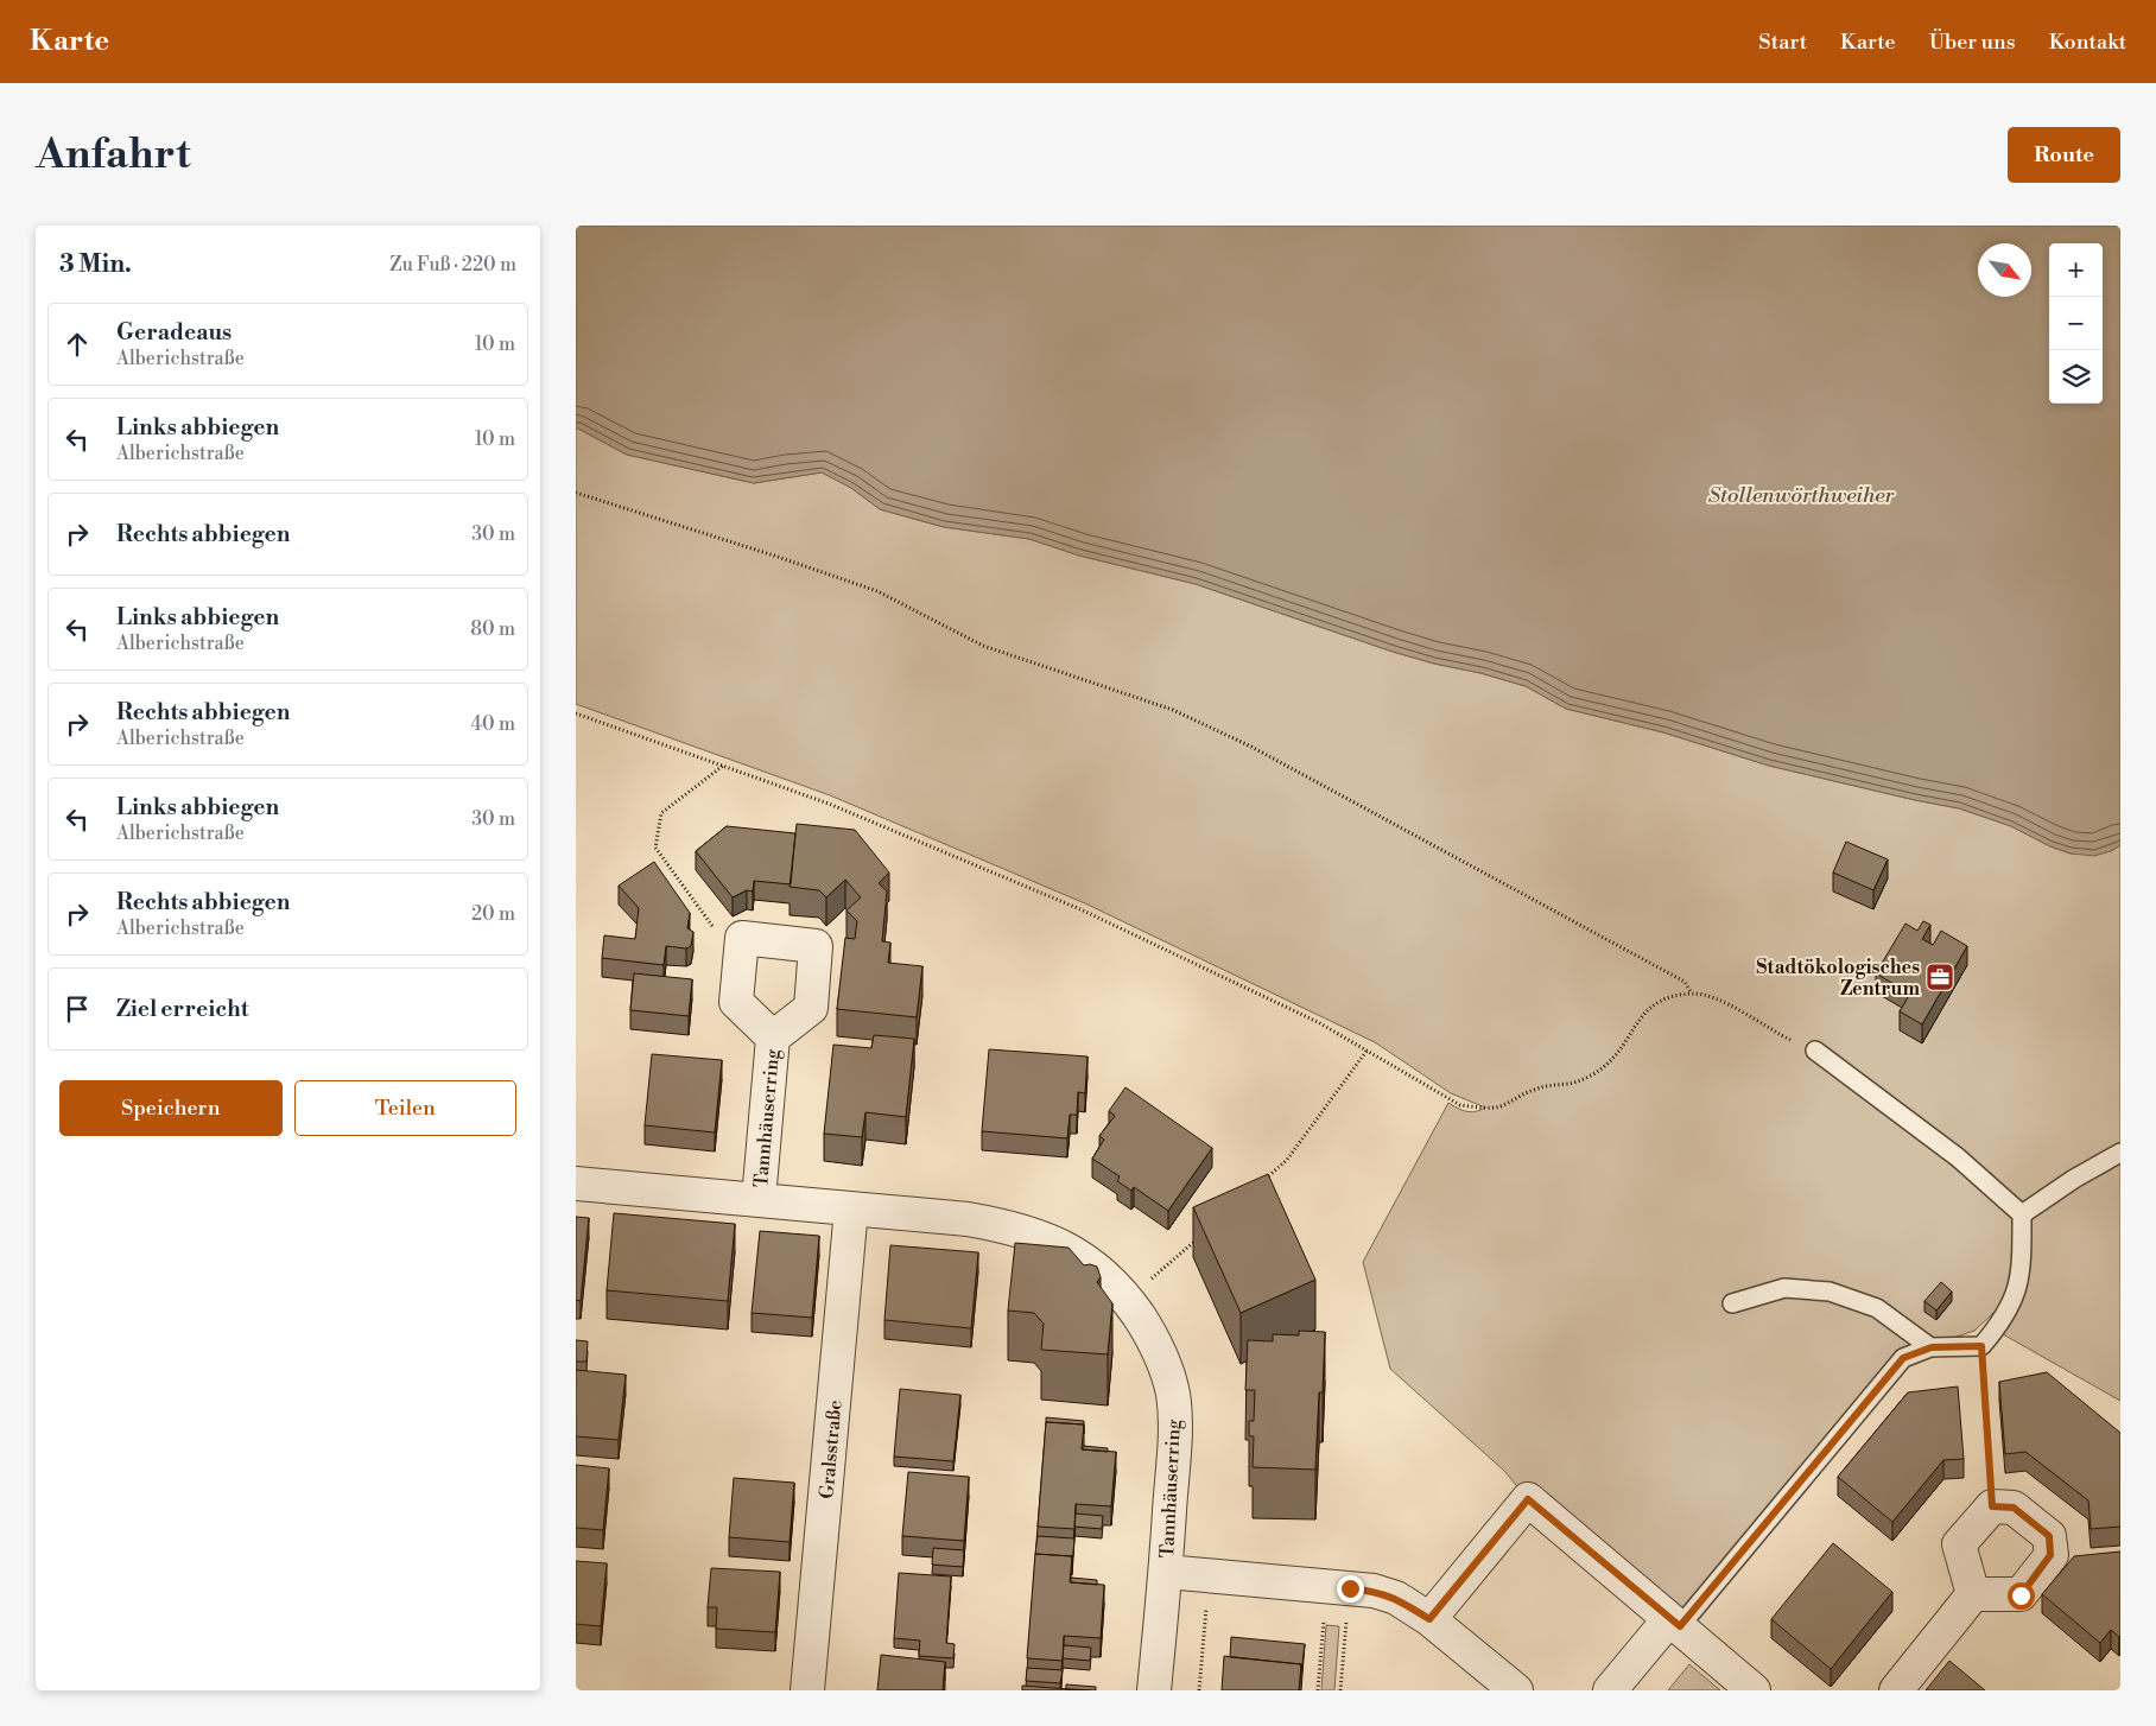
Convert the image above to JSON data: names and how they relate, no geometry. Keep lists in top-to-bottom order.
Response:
{
  "streets": {
    "street": ["Tannhäuserring", "Gralsstraße"]
  },
  "crossings": [
    ["Tannhäuserring", "Gralsstraße"]
  ],
  "water": ["Stollenwörthweiher"],
  "places": {
    "office": ["Stadtökologisches Zentrum"]
  },
  "north": "bottom right",
  "page": {
    "header": "Karte",
    "nav": [
      "Start",
      "Karte",
      "Über uns",
      "Kontakt"
    ],
    "buttons": [
      "Route",
      ["Speichern", "Teilen"]
    ],
    "title": "Anfahrt",
    "heading": ["3 Min.", "Zu Fuß · 220 m"],
    "map_buttons": ["+", "−"],
    "list": [
      ["Geradeaus", "Alberichstraße", "10 m"],
      ["Links abbiegen", "Alberichstraße", "10 m"],
      ["Rechts abbiegen", "30 m"],
      ["Links abbiegen", "Alberichstraße", "80 m"],
      ["Rechts abbiegen", "Alberichstraße", "40 m"],
      ["Links abbiegen", "Alberichstraße", "30 m"],
      ["Rechts abbiegen", "Alberichstraße", "20 m"],
      "Ziel erreicht"
    ]
  }
}
